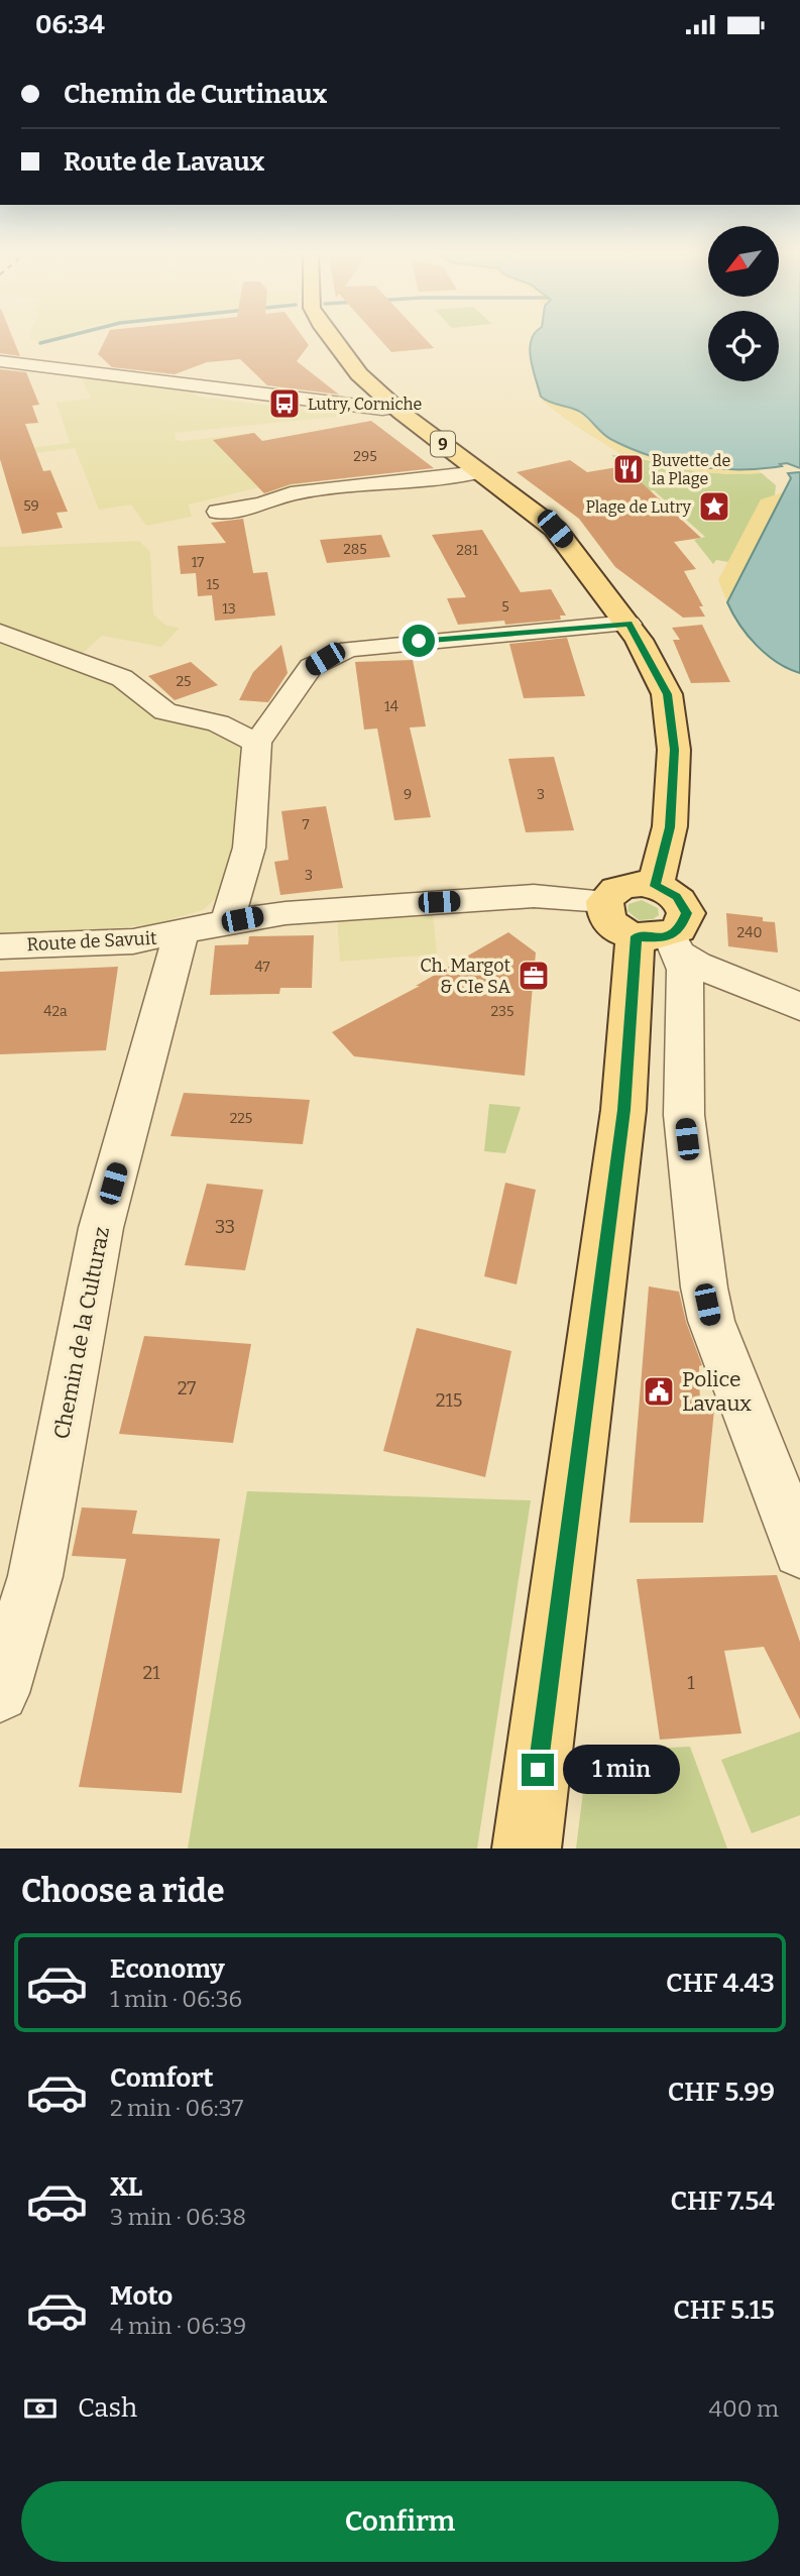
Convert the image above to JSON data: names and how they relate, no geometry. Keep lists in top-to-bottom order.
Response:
{
  "streets": {
    "main road": ["9"],
    "street": ["Route de Savuit", "Chemin de la Culturaz"]
  },
  "crossings": [
    ["Route de Savuit", "Chemin de la Culturaz"]
  ],
  "places": {
    "bus stop": ["Lutry, Corniche"],
    "restaurant": ["Buvette de la Plage"],
    "place": ["Plage de Lutry"],
    "office": ["Ch. Margot & CIe SA"],
    "public building": ["Police Lavaux"]
  },
  "house_numbers": [
    "295",
    "59",
    "285",
    "281",
    "17",
    "15",
    "5",
    "13",
    "25",
    "14",
    "9",
    "3",
    "7",
    "3",
    "240",
    "47",
    "42a",
    "235",
    "225",
    "33",
    "27",
    "215",
    "21",
    "1"
  ],
  "north": "bottom left",
  "page": {
    "status": "06:34",
    "banner": ["Chemin de Curtinaux", "Route de Lavaux"],
    "bubble": "1 min",
    "heading": "Choose a ride",
    "list": [
      {
        "name": "Economy",
        "note": "1 min · 06:36",
        "value": "CHF 4.43"
      },
      {
        "name": "Comfort",
        "note": "2 min · 06:37",
        "value": "CHF 5.99"
      },
      {
        "name": "XL",
        "note": "3 min · 06:38",
        "value": "CHF 7.54"
      },
      {
        "name": "Moto",
        "note": "4 min · 06:39",
        "value": "CHF 5.15"
      }
    ],
    "pay": ["Cash", "400 m"],
    "buttons": "Confirm"
  }
}
